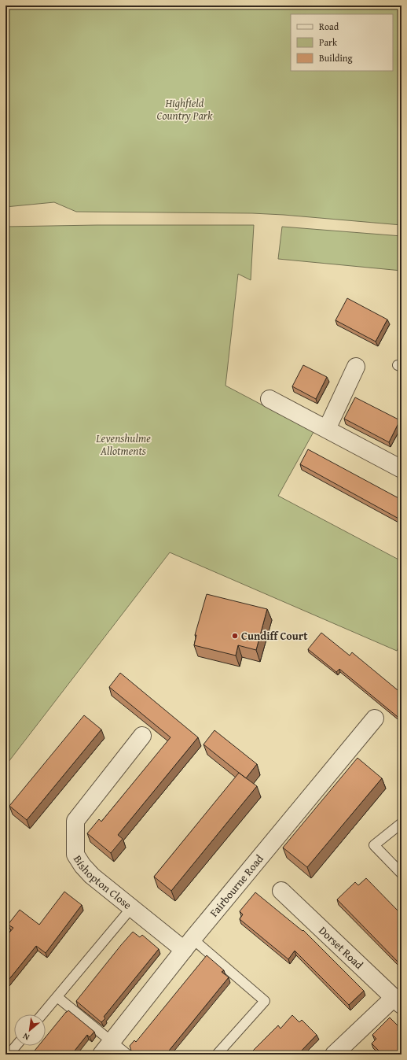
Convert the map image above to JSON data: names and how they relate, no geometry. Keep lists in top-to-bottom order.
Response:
{
  "streets": {
    "street": ["Bishopton Close", "Fairbourne Road", "Dorset Road"]
  },
  "crossings": [
    ["Bishopton Close", "Fairbourne Road"]
  ],
  "parks": ["Highfield Country Park", "Levenshulme Allotments"],
  "places": ["Cundiff Court"],
  "legend": ["Road", "Park", "Building"],
  "north": "bottom left"
}
